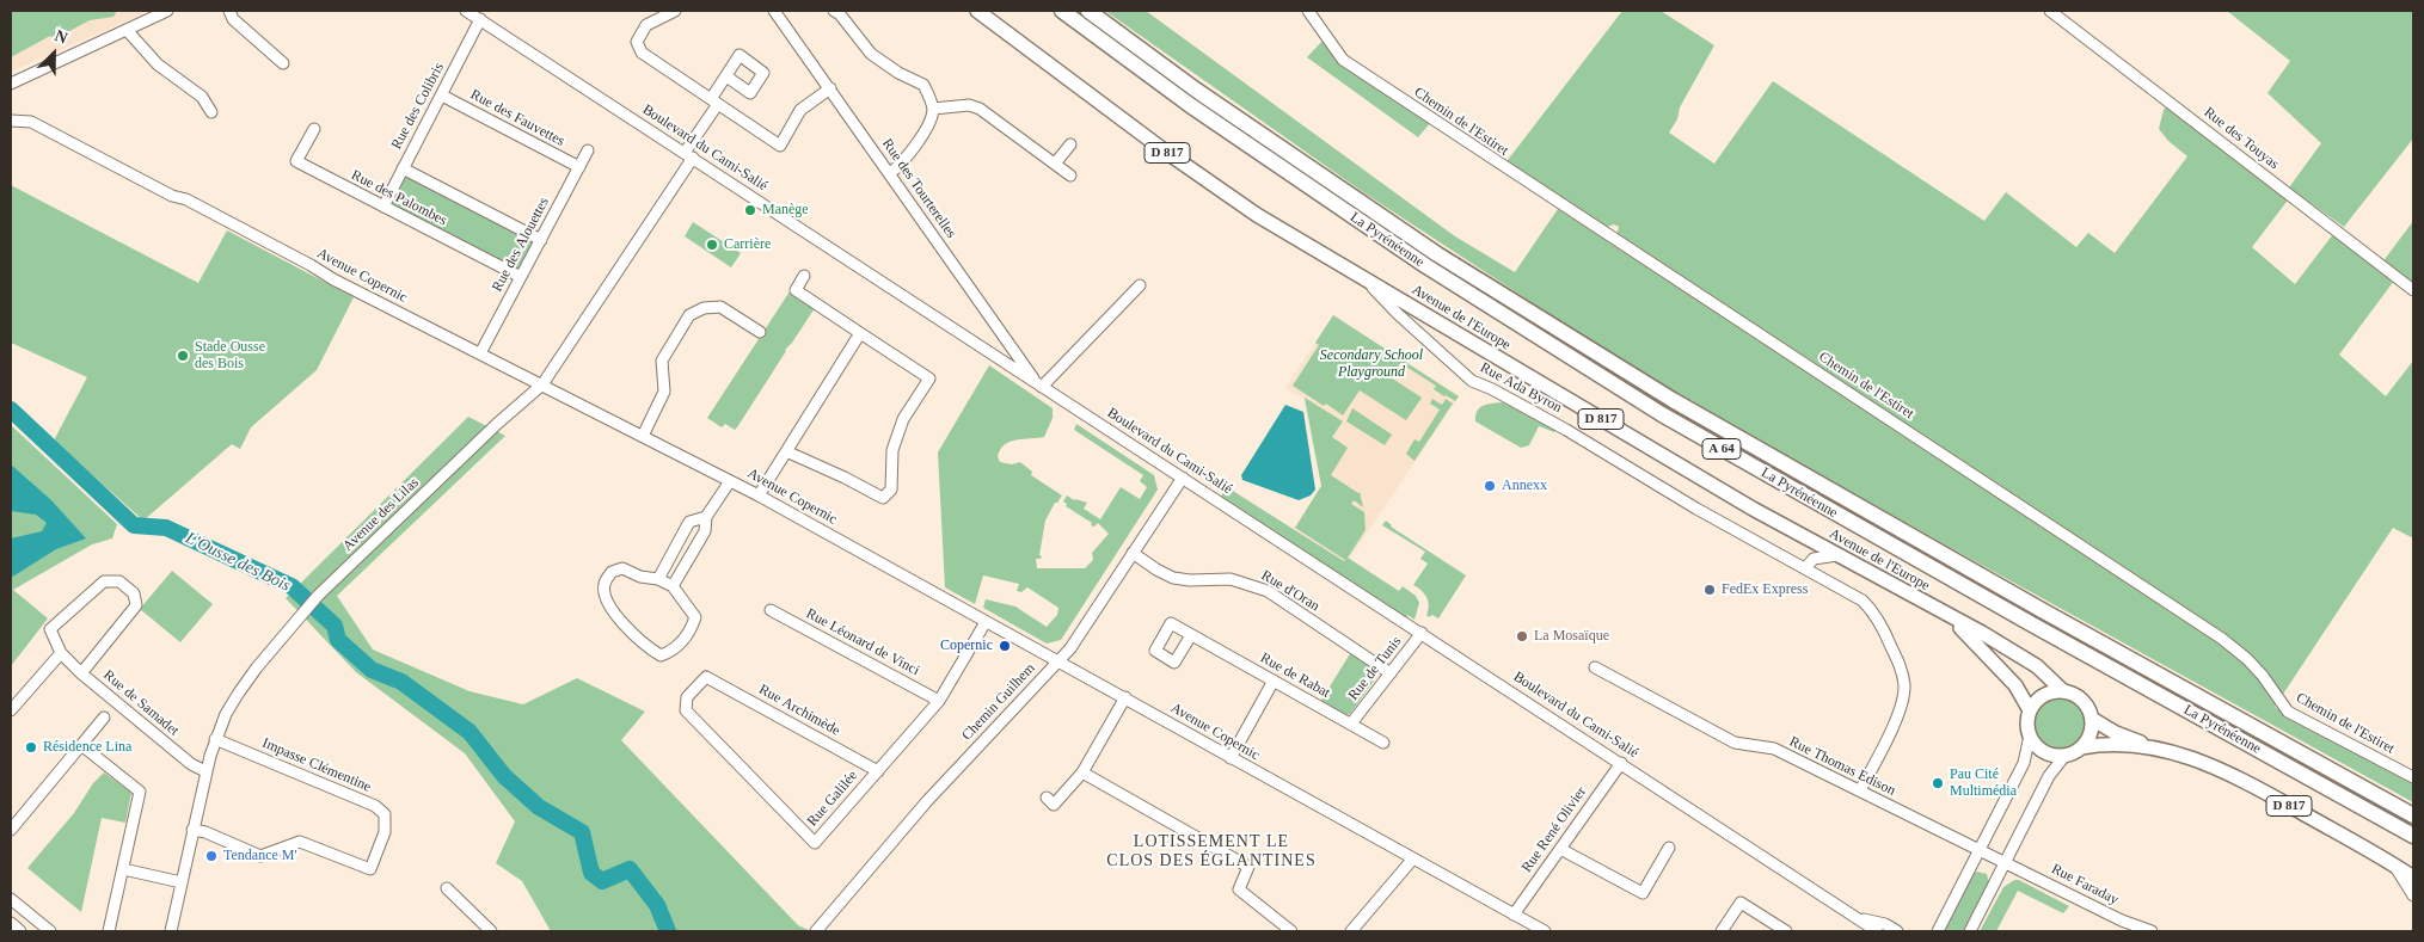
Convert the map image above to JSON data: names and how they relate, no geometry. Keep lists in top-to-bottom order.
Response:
{
  "streets": {
    "highway": ["La Pyrénéenne", "A 64"],
    "main road": ["D 817", "Avenue de l'Europe"],
    "street": [
      "Rue des Colibris",
      "Rue des Fauvettes",
      "Chemin de l'Estiret",
      "Rue des Touyas",
      "Boulevard du Cami-Salié",
      "Rue des Tourterelles",
      "Rue des Palombes",
      "Rue des Alouettes",
      "Avenue Copernic",
      "Rue Ada Byron",
      "Avenue des Lilas",
      "Rue d'Oran",
      "Rue Léonard de Vinci",
      "Rue de Tunis",
      "Rue de Rabat",
      "Chemin Guilhem",
      "Rue de Samadet",
      "Rue Archimède",
      "Impasse Clémentine",
      "Rue Thomas Edison",
      "Rue Galilée",
      "Rue René Olivier",
      "Rue Faraday"
    ]
  },
  "crossings": [
    ["Rue des Colibris", "Rue des Fauvettes"],
    ["Rue des Colibris", "Boulevard du Cami-Salié"],
    ["Rue des Colibris", "Rue des Palombes"],
    ["Rue des Fauvettes", "Rue des Alouettes"],
    ["Boulevard du Cami-Salié", "Rue des Tourterelles"],
    ["Boulevard du Cami-Salié", "Avenue des Lilas"],
    ["Boulevard du Cami-Salié", "Rue de Tunis"],
    ["Boulevard du Cami-Salié", "Chemin Guilhem"],
    ["Boulevard du Cami-Salié", "Rue René Olivier"],
    ["D 817", "Avenue de l'Europe"],
    ["Rue des Palombes", "Rue des Alouettes"],
    ["Rue des Alouettes", "Avenue Copernic"],
    ["Avenue Copernic", "Avenue des Lilas"],
    ["Avenue Copernic", "Chemin Guilhem"],
    ["Avenue Copernic", "Rue Galilée"],
    ["Avenue Copernic", "Rue René Olivier"],
    ["Avenue de l'Europe", "Rue Ada Byron"],
    ["Rue Ada Byron", "Rue Thomas Edison"],
    ["Avenue des Lilas", "Rue de Samadet"],
    ["Avenue des Lilas", "Impasse Clémentine"],
    ["Rue d'Oran", "Rue de Tunis"],
    ["Rue d'Oran", "Chemin Guilhem"],
    ["Rue Léonard de Vinci", "Rue Galilée"],
    ["Rue de Tunis", "Rue de Rabat"],
    ["Rue Archimède", "Rue Galilée"],
    ["Rue Thomas Edison", "Rue Faraday"]
  ],
  "districts": ["LOTISSEMENT LE CLOS DES ÉGLANTINES"],
  "water": ["L'Ousse des Bois"],
  "parks": ["Secondary School Playground"],
  "places": [
    "Manège",
    "Carrière",
    "Stade Ousse des Bois",
    "Annexx",
    "FedEx Express",
    "La Mosaïque",
    "Copernic",
    "Résidence Lina",
    "Pau Cité Multimédia",
    "Tendance M'"
  ],
  "north": "top right"
}
